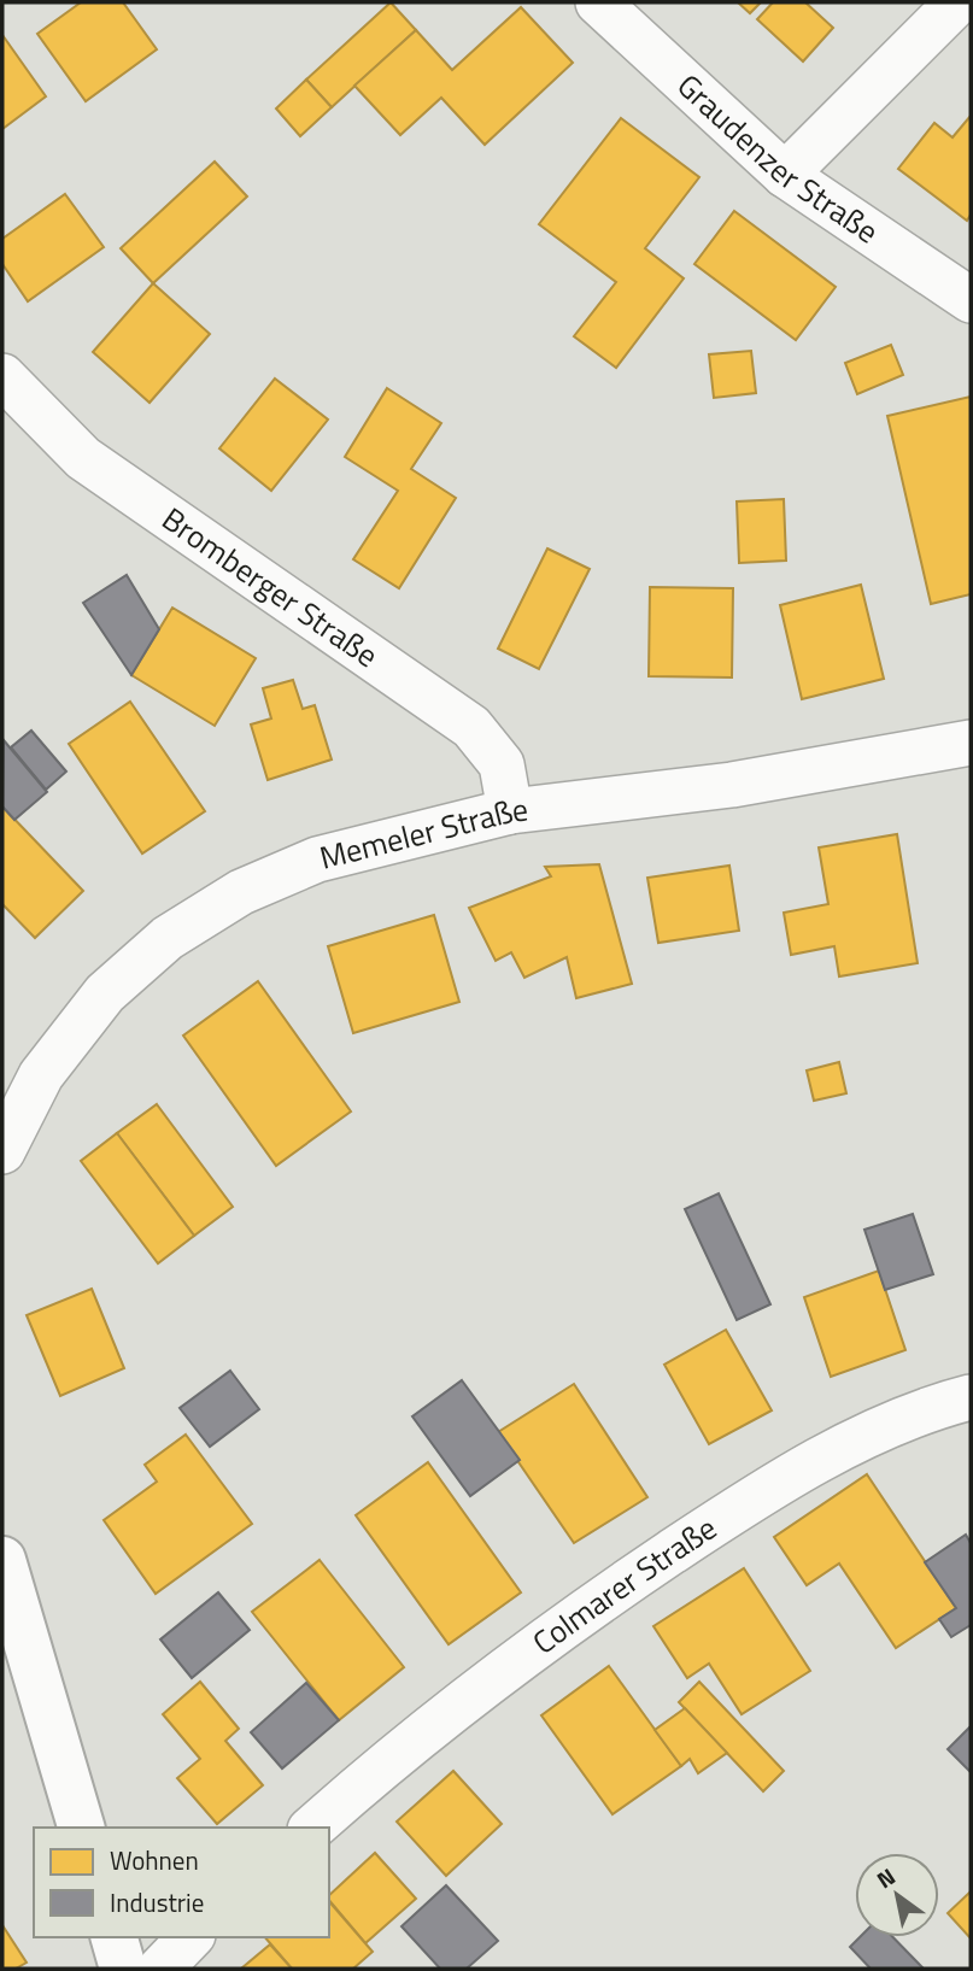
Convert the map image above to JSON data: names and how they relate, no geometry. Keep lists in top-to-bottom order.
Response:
{
  "streets": {
    "street": [
      "Graudenzer Straße",
      "Bromberger Straße",
      "Memeler Straße",
      "Colmarer Straße"
    ]
  },
  "crossings": [
    ["Bromberger Straße", "Memeler Straße"]
  ],
  "legend": ["Wohnen", "Industrie"],
  "north": "top left"
}
